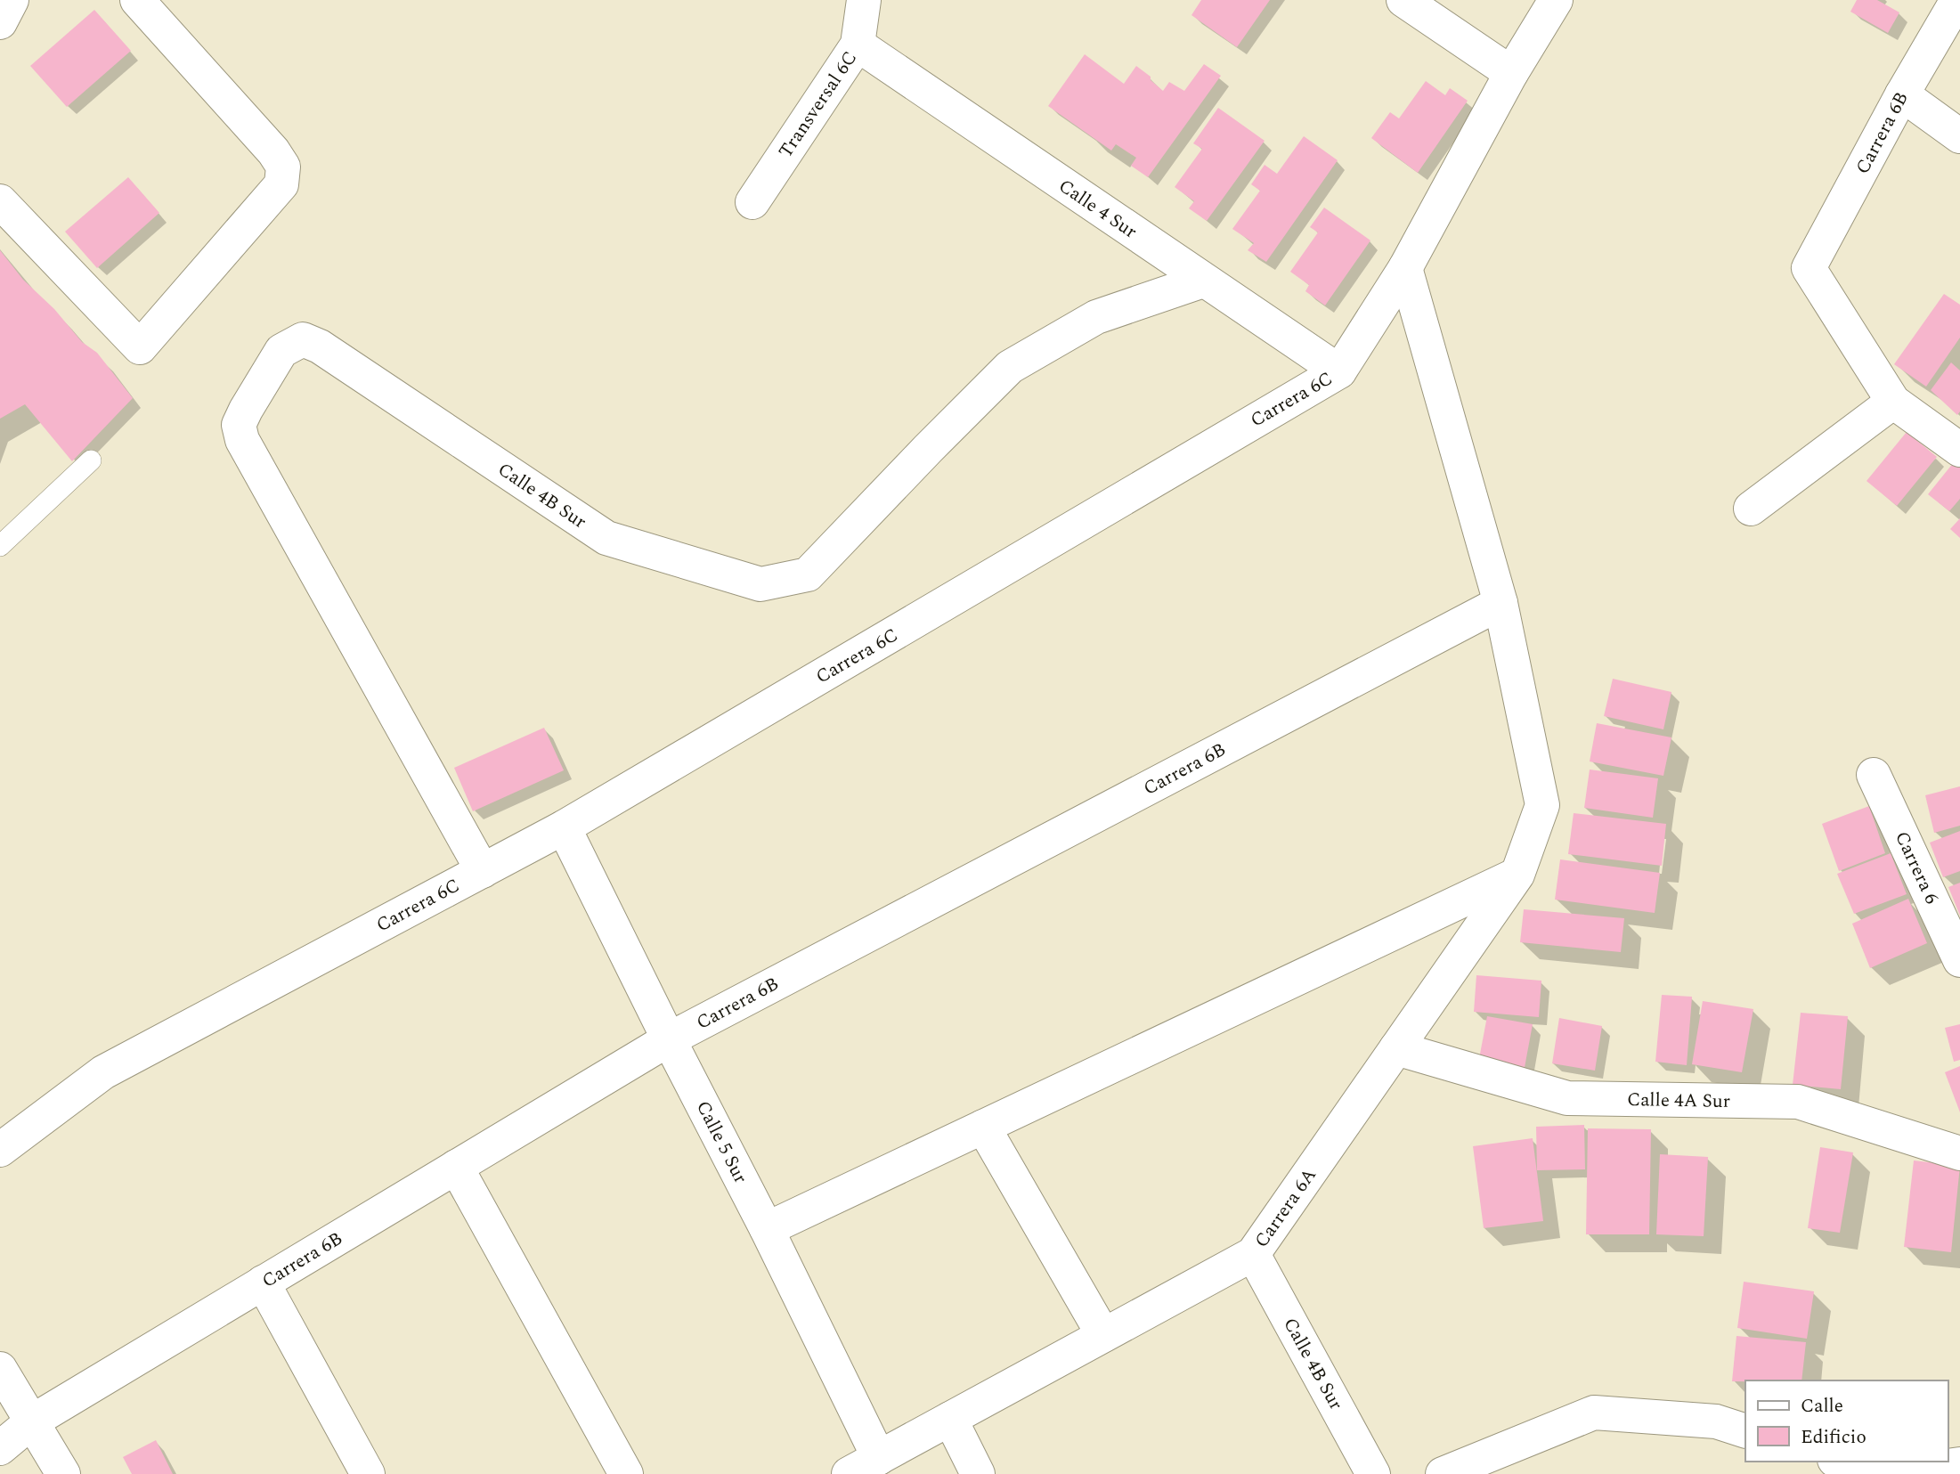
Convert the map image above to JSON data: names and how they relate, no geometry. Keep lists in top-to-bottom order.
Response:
{
  "streets": {
    "street": [
      "Transversal 6C",
      "Carrera 6B",
      "Calle 4 Sur",
      "Carrera 6C",
      "Calle 4B Sur",
      "Carrera 6",
      "Calle 4A Sur",
      "Calle 5 Sur",
      "Carrera 6A"
    ]
  },
  "crossings": [
    ["Transversal 6C", "Calle 4 Sur"],
    ["Carrera 6B", "Calle 5 Sur"],
    ["Carrera 6B", "Carrera 6A"],
    ["Calle 4 Sur", "Carrera 6C"],
    ["Calle 4 Sur", "Calle 4B Sur"],
    ["Carrera 6C", "Calle 4B Sur"],
    ["Carrera 6C", "Calle 5 Sur"],
    ["Calle 4B Sur", "Carrera 6A"],
    ["Calle 4A Sur", "Carrera 6A"],
    ["Calle 5 Sur", "Carrera 6A"]
  ],
  "legend": ["Calle", "Edificio"]
}
